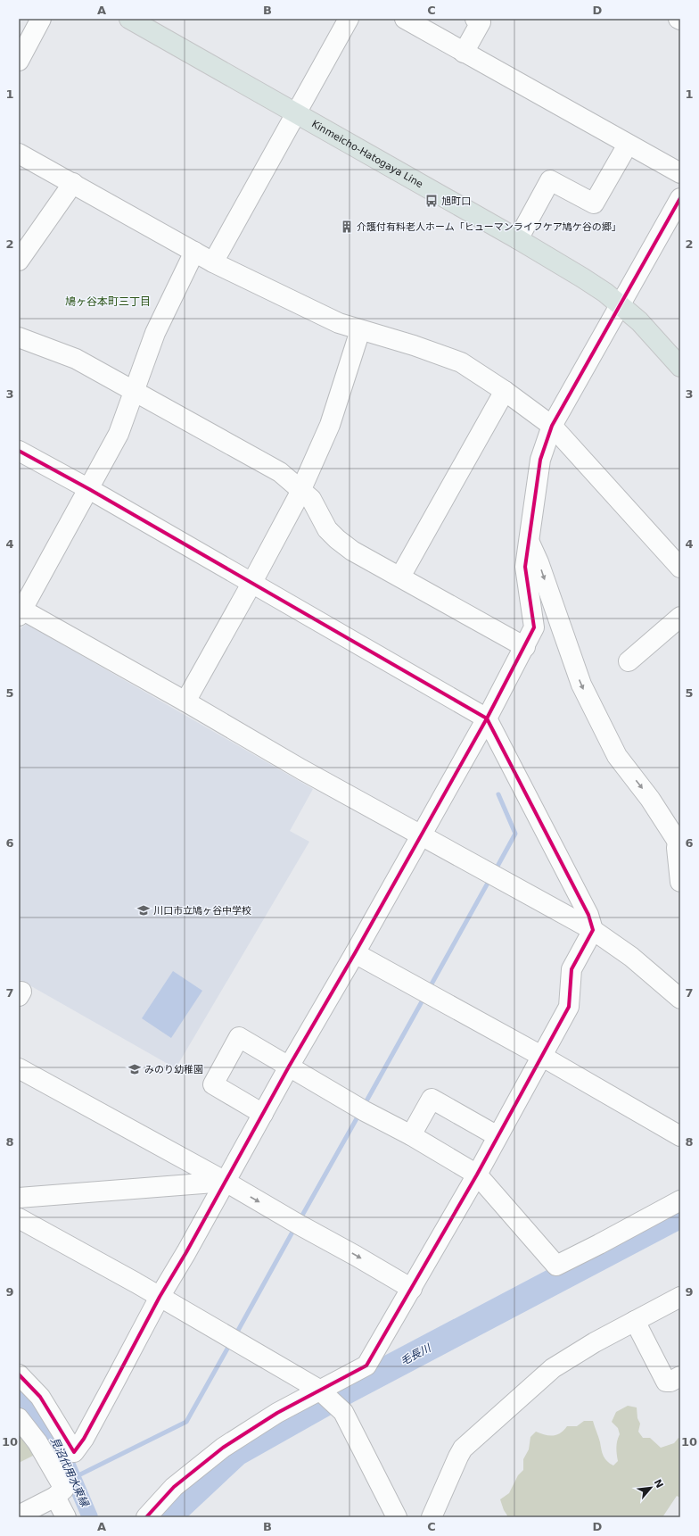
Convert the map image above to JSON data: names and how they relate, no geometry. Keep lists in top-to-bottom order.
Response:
{
  "streets": {
    "main road": ["Kinmeicho-Hatogaya Line"]
  },
  "districts": ["鳩ヶ谷本町三丁目"],
  "water": ["毛長川", "見沼代用水東縁"],
  "places": {
    "bus stop": ["旭町口"],
    "building": ["介護付有料老人ホーム「ヒューマンライフケア鳩ケ谷の郷」"],
    "school or university": ["川口市立鳩ヶ谷中学校", "みのり幼稚園"]
  },
  "north": "top right",
  "grid": {
    "columns": [
      "A",
      "B",
      "C",
      "D"
    ],
    "rows": [
      "1",
      "2",
      "3",
      "4",
      "5",
      "6",
      "7",
      "8",
      "9",
      "10"
    ]
  }
}
